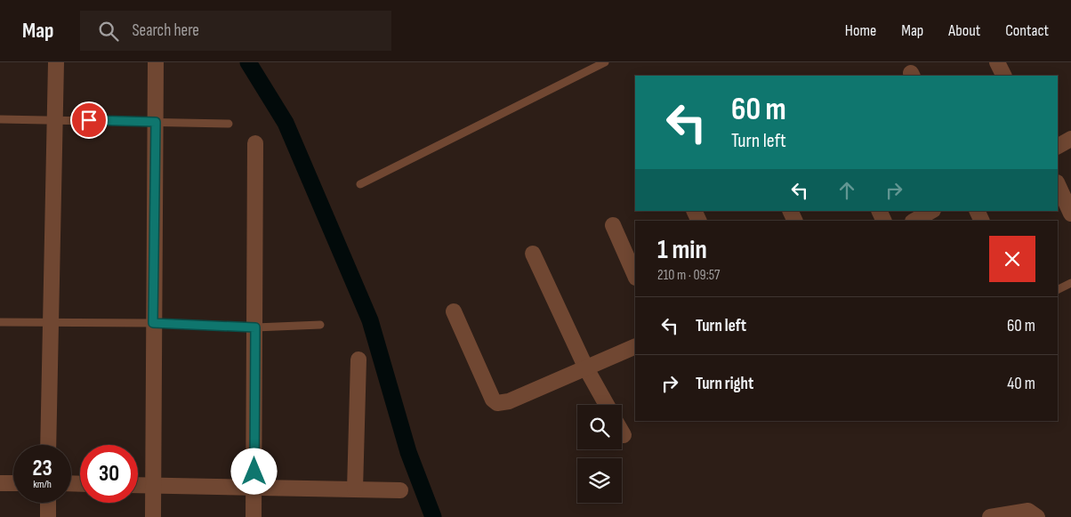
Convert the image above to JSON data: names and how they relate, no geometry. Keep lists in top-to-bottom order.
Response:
{
  "page": {
    "header": "Map",
    "search": "Search here",
    "nav": [
      "Home",
      "Map",
      "About",
      "Contact"
    ],
    "turn": ["60 m", "Turn left"],
    "heading": ["1 min", "210 m · 09:57"],
    "list": [
      {
        "name": "Turn left",
        "value": "60 m"
      },
      {
        "name": "Turn right",
        "value": "40 m"
      }
    ],
    "speed": "23 km/h",
    "limit": "30"
  }
}
